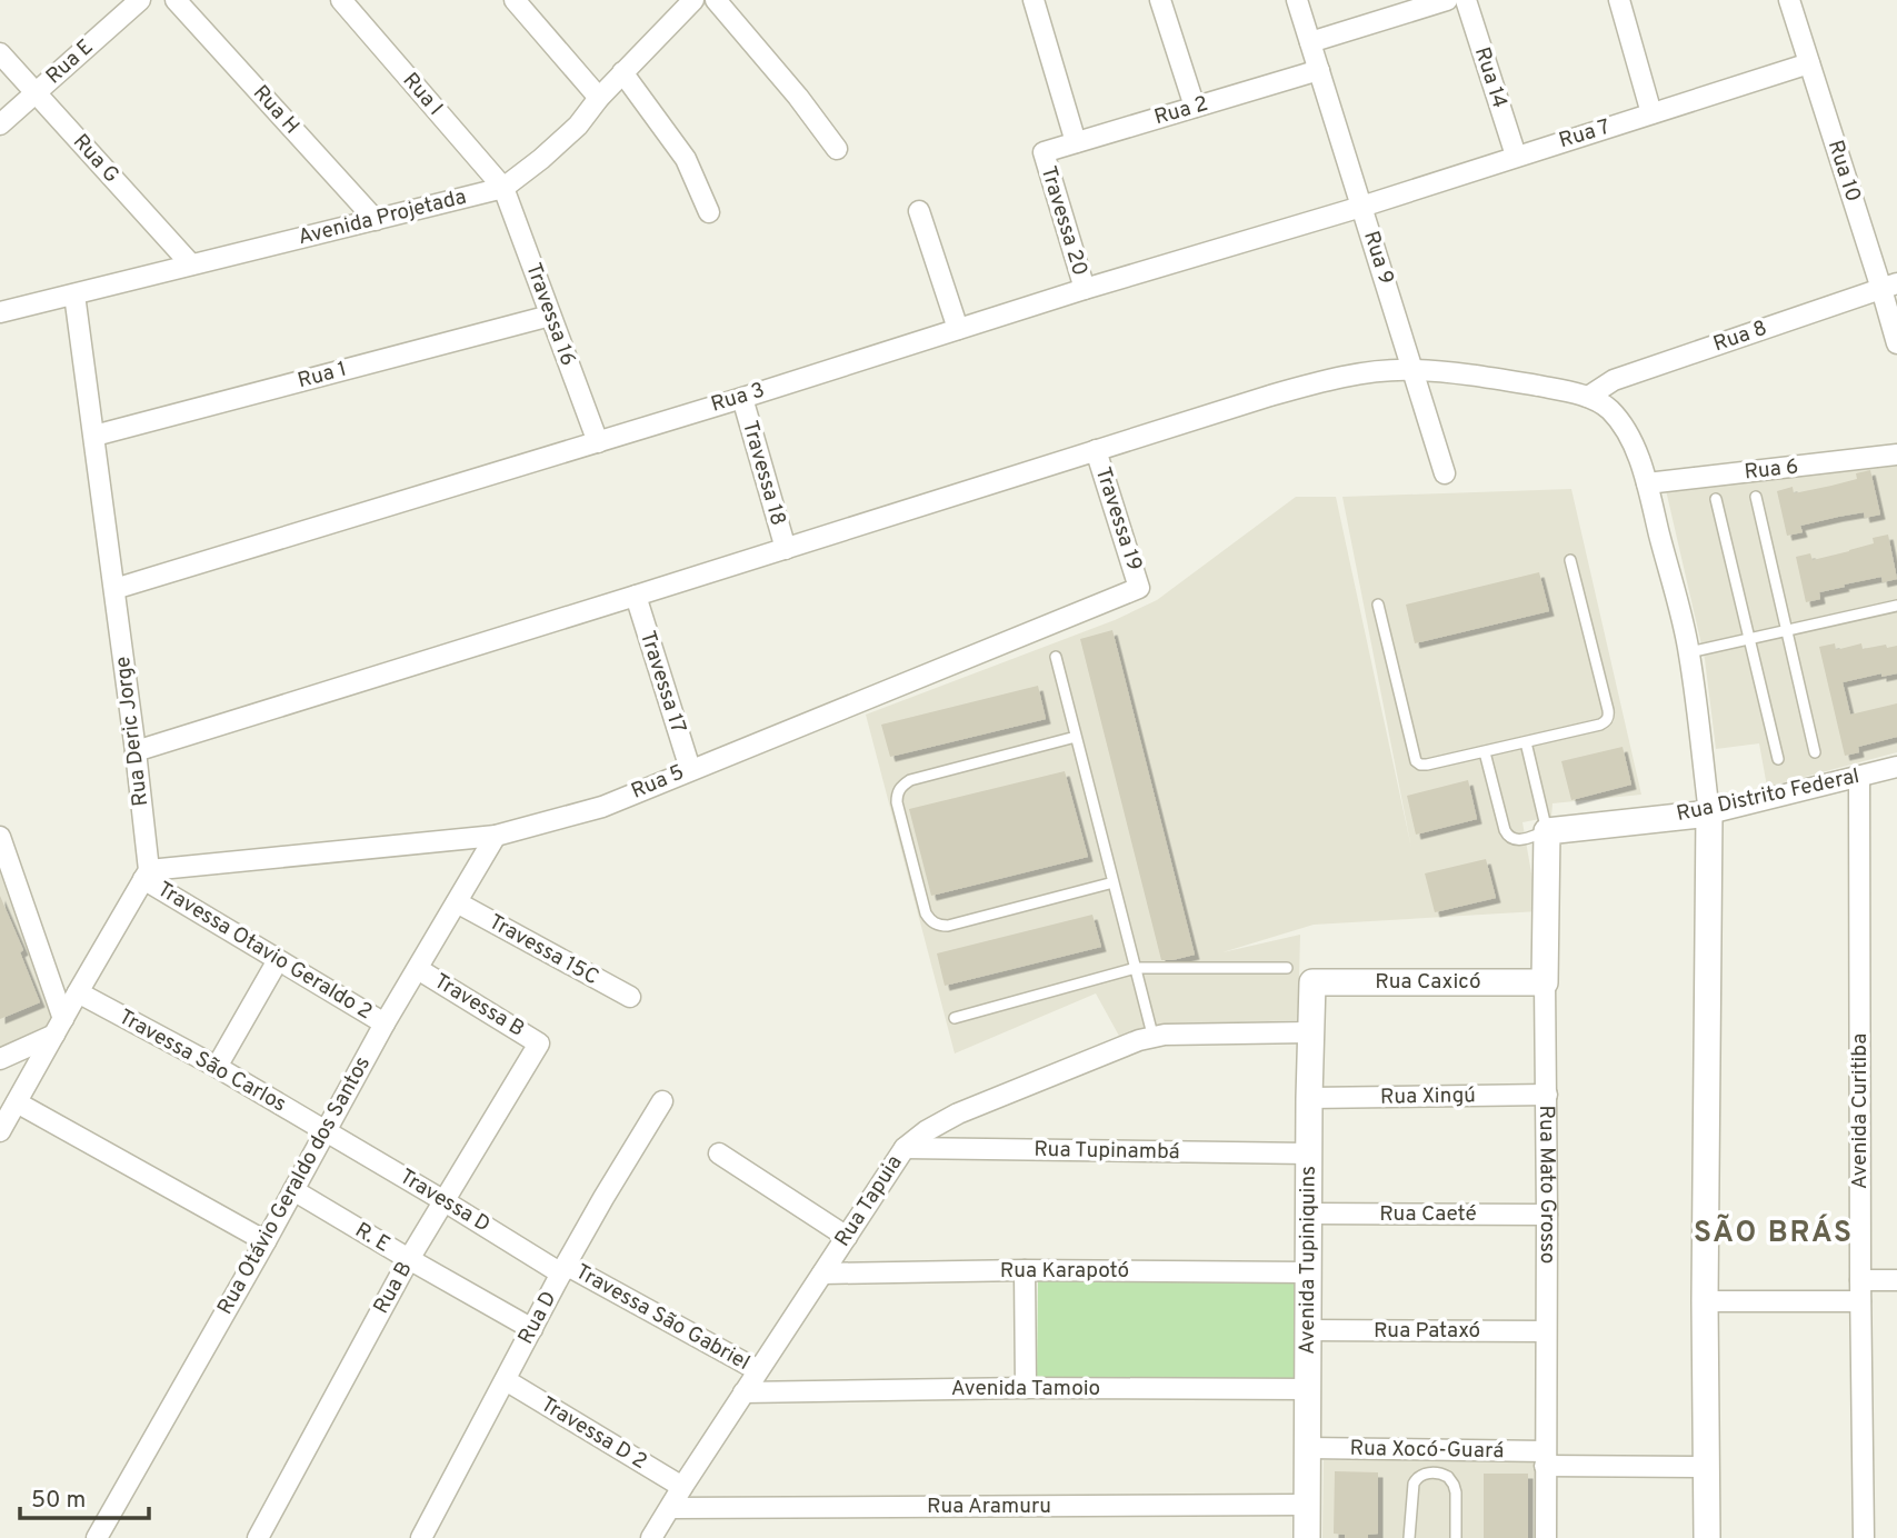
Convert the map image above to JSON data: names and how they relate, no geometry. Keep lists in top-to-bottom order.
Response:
{
  "streets": {
    "street": [
      "Rua E",
      "Rua 14",
      "Rua I",
      "Rua H",
      "Rua 2",
      "Rua 7",
      "Rua G",
      "Rua 10",
      "Avenida Projetada",
      "Travessa 20",
      "Rua 9",
      "Travessa 16",
      "Rua 8",
      "Rua 1",
      "Rua 3",
      "Rua 6",
      "Travessa 18",
      "Travessa 19",
      "Travessa 17",
      "Rua Deric Jorge",
      "Rua 5",
      "Rua Distrito Federal",
      "Travessa 15C",
      "Travessa Otavio Geraldo 2",
      "Rua Caxicó",
      "Travessa B",
      "Travessa São Carlos",
      "Rua Xingú",
      "Avenida Curitiba",
      "Rua Tupinambá",
      "Rua Mato Grosso",
      "Rua Otávio Geraldo dos Santos",
      "Travessa D",
      "Rua Tapuia",
      "Rua Caeté",
      "R. E",
      "Avenida Tupiniquins",
      "Rua Karapotó",
      "Rua B",
      "Rua D",
      "Travessa São Gabriel",
      "Rua Pataxó",
      "Avenida Tamoio",
      "Travessa D 2",
      "Rua Xocó-Guará",
      "Rua Aramuru"
    ]
  },
  "crossings": [
    ["Rua E", "Rua G"],
    ["Rua 14", "Rua 7"],
    ["Rua I", "Avenida Projetada"],
    ["Rua I", "Travessa 16"],
    ["Rua H", "Avenida Projetada"],
    ["Rua 2", "Travessa 20"],
    ["Rua 2", "Rua 9"],
    ["Rua 7", "Rua 10"],
    ["Rua 7", "Rua 9"],
    ["Rua 7", "Rua 3"],
    ["Rua G", "Avenida Projetada"],
    ["Rua 10", "Rua 8"],
    ["Avenida Projetada", "Travessa 16"],
    ["Avenida Projetada", "Rua Deric Jorge"],
    ["Travessa 20", "Rua 3"],
    ["Rua 9", "Rua 3"],
    ["Travessa 16", "Rua 1"],
    ["Travessa 16", "Rua 3"],
    ["Rua 1", "Rua Deric Jorge"],
    ["Rua 3", "Travessa 18"],
    ["Rua 3", "Rua Deric Jorge"],
    ["Travessa 19", "Rua 5"],
    ["Travessa 17", "Rua 5"],
    ["Rua Deric Jorge", "Rua 5"],
    ["Rua Deric Jorge", "Travessa Otavio Geraldo 2"],
    ["Rua 5", "Travessa Otavio Geraldo 2"],
    ["Rua 5", "Rua Otávio Geraldo dos Santos"],
    ["Rua Distrito Federal", "Avenida Curitiba"],
    ["Rua Distrito Federal", "Rua Mato Grosso"],
    ["Travessa 15C", "Rua Otávio Geraldo dos Santos"],
    ["Travessa Otavio Geraldo 2", "Rua Otávio Geraldo dos Santos"],
    ["Rua Caxicó", "Rua Mato Grosso"],
    ["Rua Caxicó", "Avenida Tupiniquins"],
    ["Travessa B", "Rua Otávio Geraldo dos Santos"],
    ["Travessa B", "Rua B"],
    ["Travessa São Carlos", "Rua Otávio Geraldo dos Santos"],
    ["Travessa São Carlos", "Travessa D"],
    ["Rua Xingú", "Rua Mato Grosso"],
    ["Rua Xingú", "Avenida Tupiniquins"],
    ["Rua Tupinambá", "Rua Tapuia"],
    ["Rua Tupinambá", "Avenida Tupiniquins"],
    ["Rua Mato Grosso", "Rua Caeté"],
    ["Rua Mato Grosso", "Rua Pataxó"],
    ["Rua Mato Grosso", "Rua Xocó-Guará"],
    ["Rua Otávio Geraldo dos Santos", "Travessa D"],
    ["Rua Otávio Geraldo dos Santos", "R. E"],
    ["Travessa D", "Rua B"],
    ["Travessa D", "Rua D"],
    ["Travessa D", "Travessa São Gabriel"],
    ["Rua Tapuia", "Avenida Tupiniquins"],
    ["Rua Tapuia", "Rua Karapotó"],
    ["Rua Tapuia", "Travessa São Gabriel"],
    ["Rua Tapuia", "Avenida Tamoio"],
    ["Rua Tapuia", "Travessa D 2"],
    ["Rua Tapuia", "Rua Aramuru"],
    ["Rua Caeté", "Avenida Tupiniquins"],
    ["R. E", "Rua B"],
    ["R. E", "Rua D"],
    ["Avenida Tupiniquins", "Rua Karapotó"],
    ["Avenida Tupiniquins", "Rua Pataxó"],
    ["Avenida Tupiniquins", "Avenida Tamoio"],
    ["Avenida Tupiniquins", "Rua Xocó-Guará"],
    ["Avenida Tupiniquins", "Rua Aramuru"],
    ["Rua D", "Travessa São Gabriel"],
    ["Rua D", "Travessa D 2"]
  ],
  "districts": ["SÃO BRÁS"],
  "scale_bar": "50 m"
}
